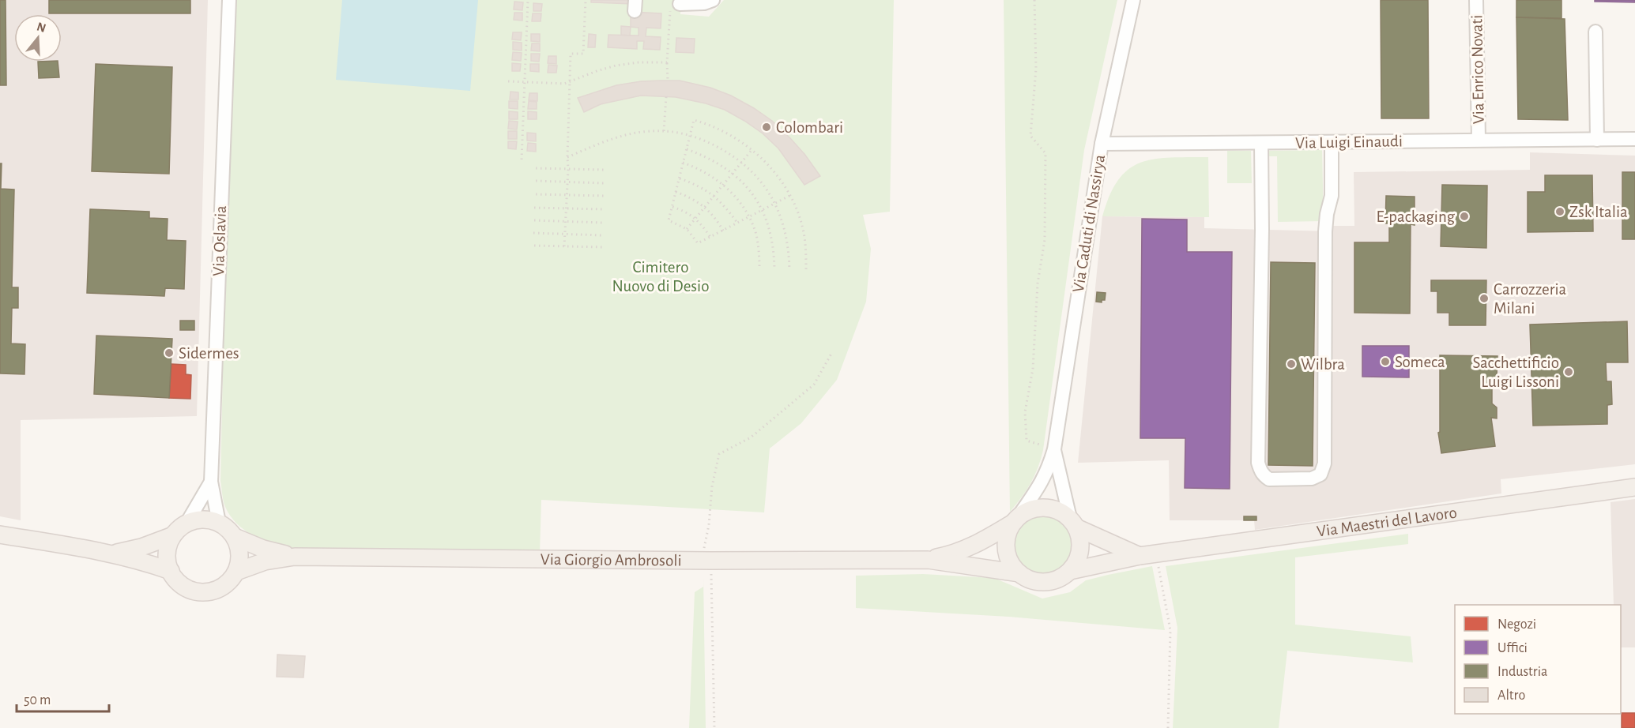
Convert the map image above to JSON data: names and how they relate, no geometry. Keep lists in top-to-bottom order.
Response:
{
  "streets": {
    "main road": ["Via Maestri del Lavoro", "Via Giorgio Ambrosoli"],
    "street": [
      "Via Enrico Novati",
      "Via Luigi Einaudi",
      "Via Caduti di Nassirya",
      "Via Oslavia"
    ]
  },
  "crossings": [
    ["Via Enrico Novati", "Via Luigi Einaudi"],
    ["Via Luigi Einaudi", "Via Caduti di Nassirya"],
    ["Via Caduti di Nassirya", "Via Maestri del Lavoro"],
    ["Via Caduti di Nassirya", "Via Giorgio Ambrosoli"],
    ["Via Oslavia", "Via Giorgio Ambrosoli"],
    ["Via Maestri del Lavoro", "Via Giorgio Ambrosoli"]
  ],
  "parks": ["Cimitero Nuovo di Desio"],
  "places": [
    "Colombari",
    "Zsk Italia",
    "E-packaging",
    "Carrozzeria Milani",
    "Sidermes",
    "Someca",
    "Wilbra",
    "Sacchettificio Luigi Lissoni"
  ],
  "legend": [
    "Negozi",
    "Uffici",
    "Industria",
    "Altro"
  ],
  "scale_bar": "50 m",
  "north": "top"
}
